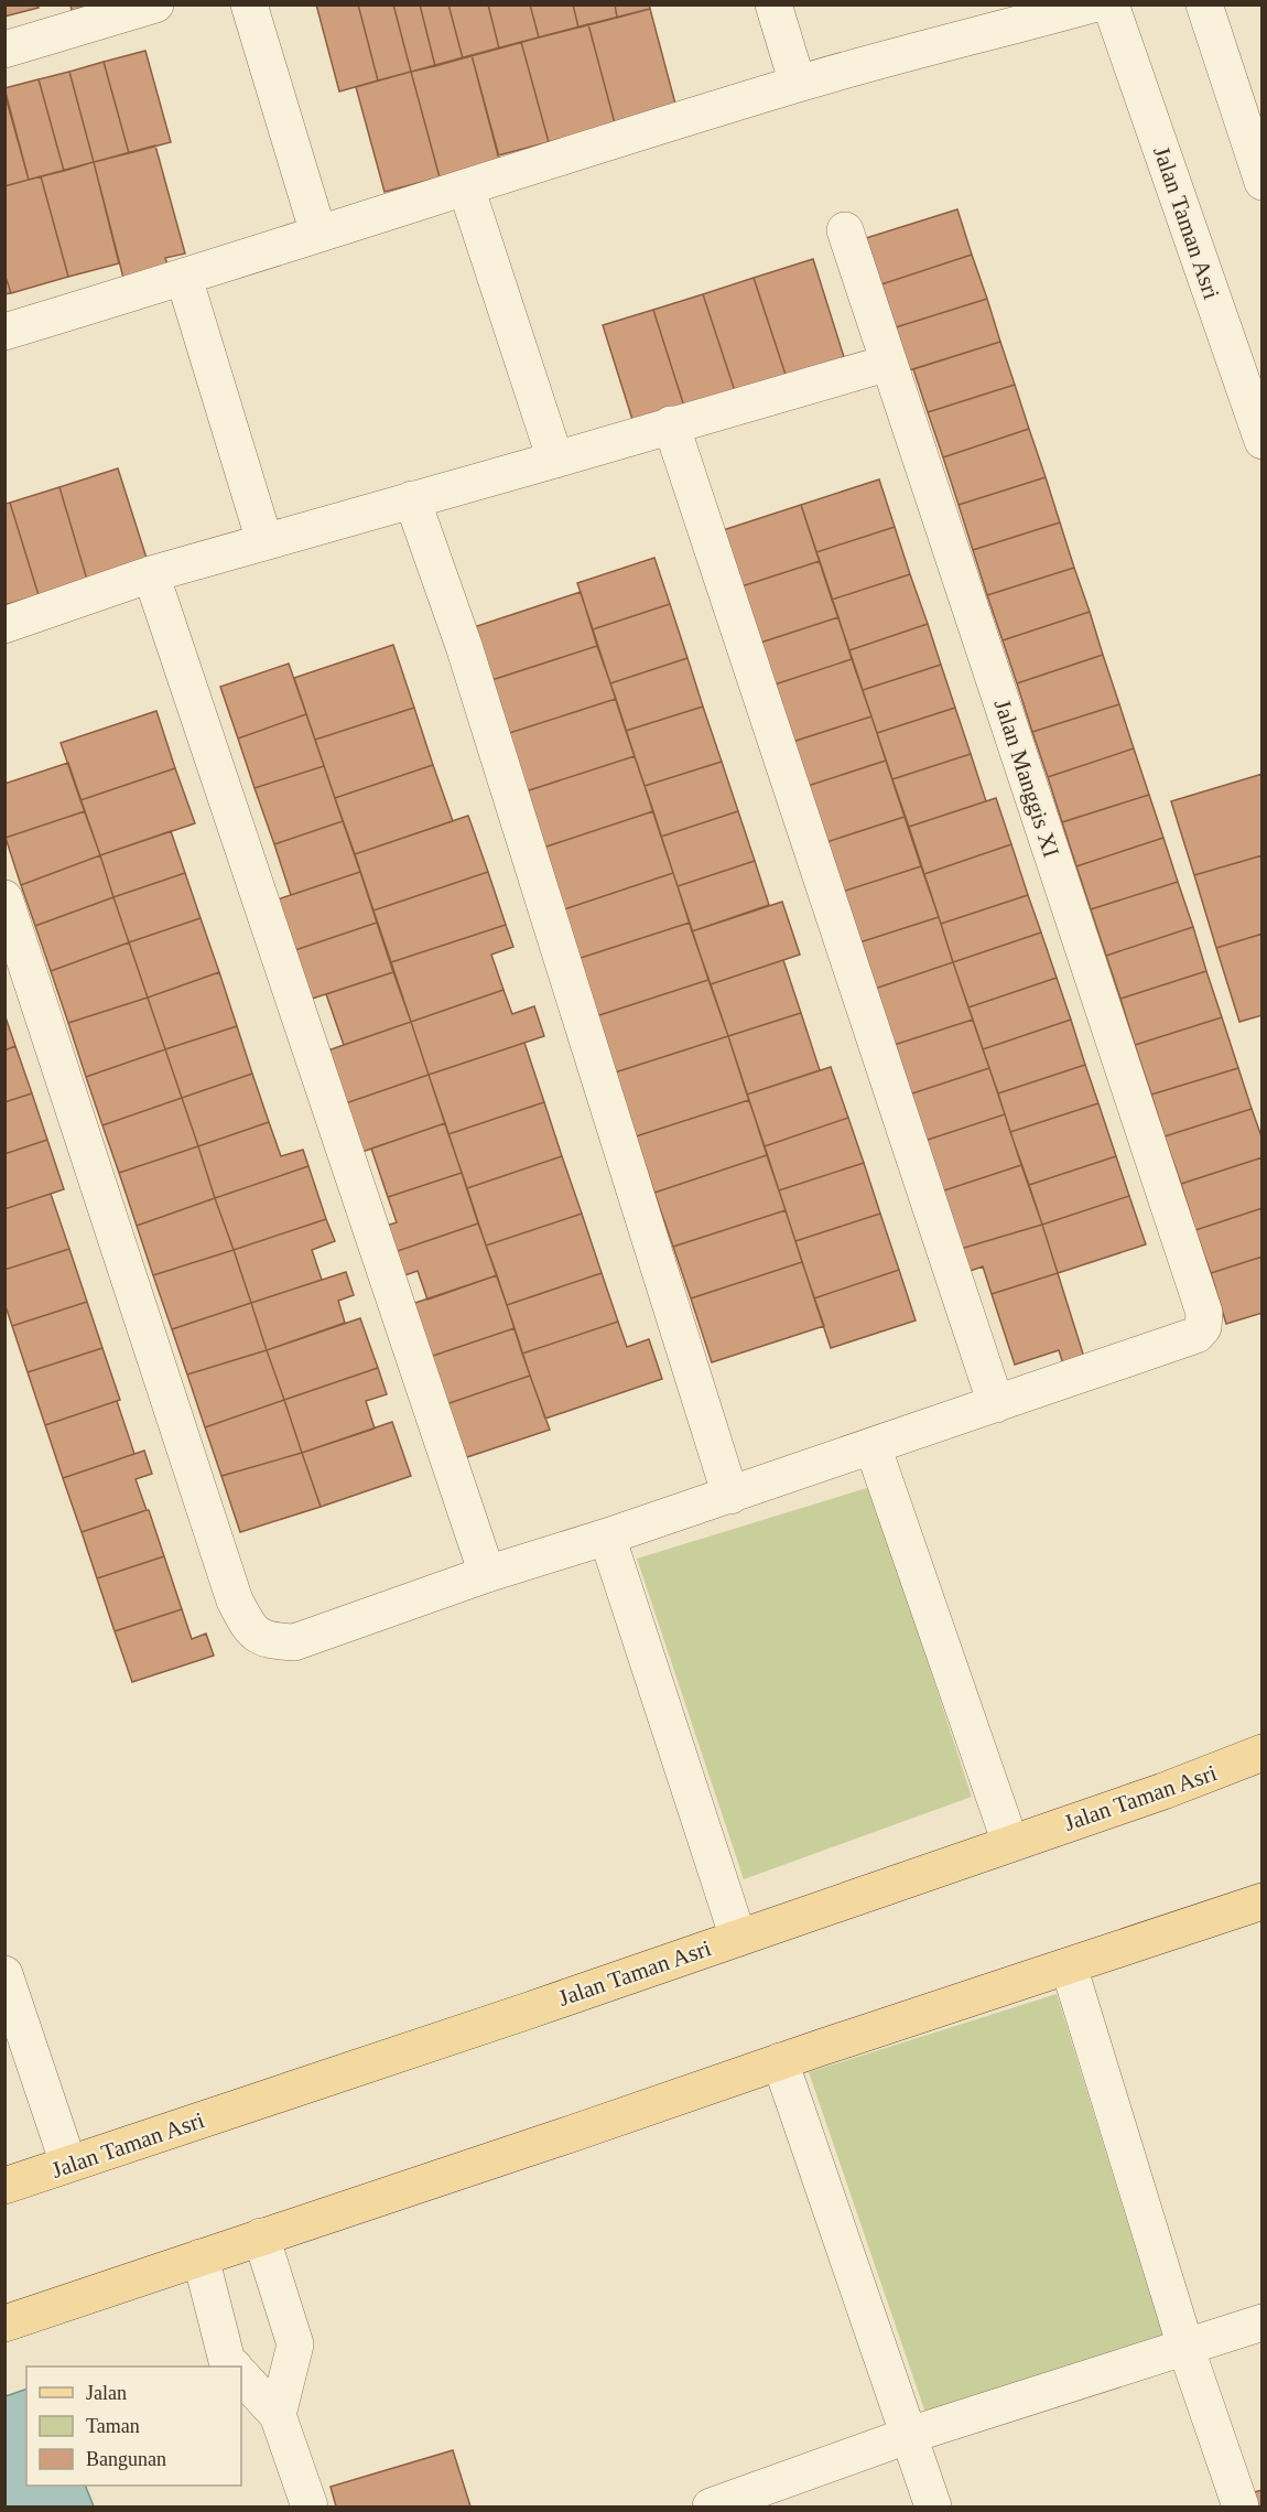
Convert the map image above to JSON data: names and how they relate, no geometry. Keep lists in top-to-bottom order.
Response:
{
  "streets": {
    "main road": ["Jalan Taman Asri"],
    "street": ["Jalan Manggis XI"]
  },
  "legend": ["Jalan", "Taman", "Bangunan"]
}
